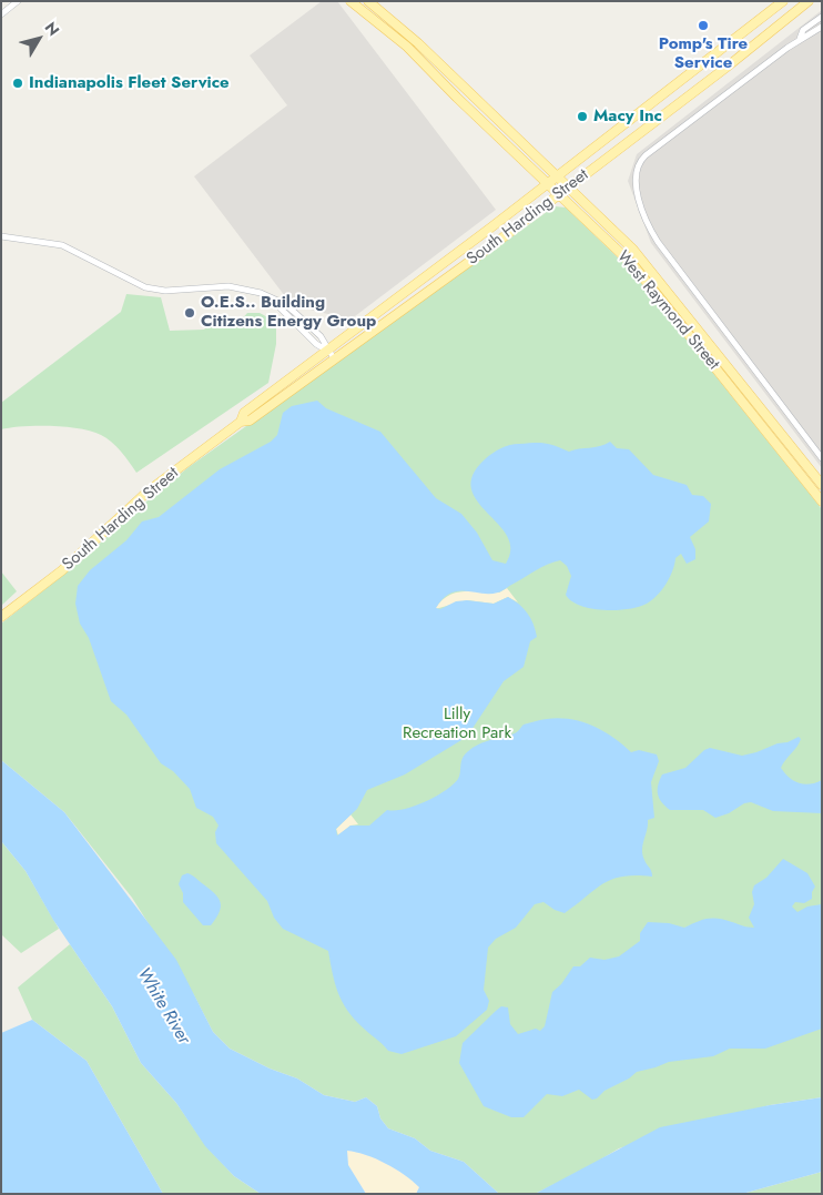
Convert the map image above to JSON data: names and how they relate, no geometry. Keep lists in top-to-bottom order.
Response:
{
  "streets": {
    "main road": ["South Harding Street", "West Raymond Street"]
  },
  "crossings": [
    ["South Harding Street", "West Raymond Street"]
  ],
  "water": ["White River"],
  "parks": ["Lilly Recreation Park"],
  "places": [
    "Pomp's Tire Service",
    "Indianapolis Fleet Service",
    "Macy Inc",
    "O.E.S.. Building Citizens Energy Group"
  ],
  "north": "top right"
}
